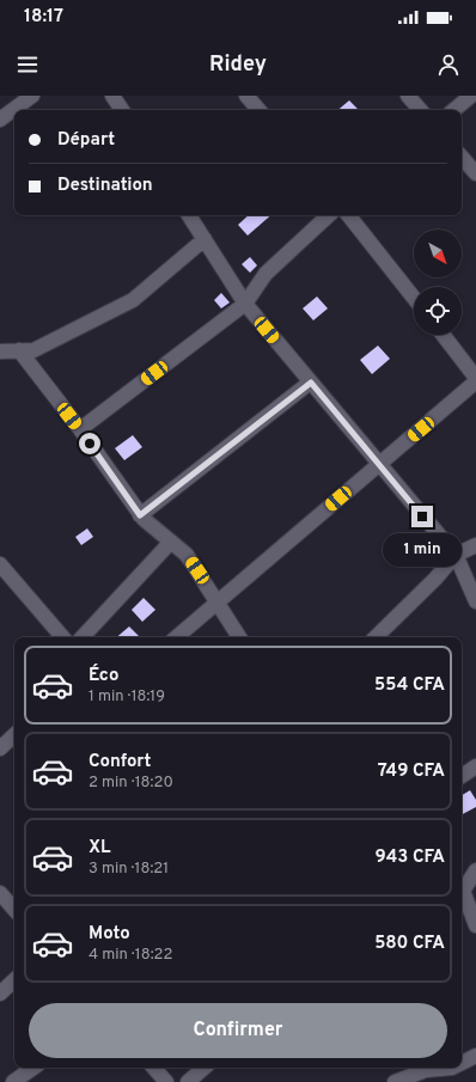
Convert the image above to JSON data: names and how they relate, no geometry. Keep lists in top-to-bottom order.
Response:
{
  "north": "bottom right",
  "page": {
    "status": "18:17",
    "header": "Ridey",
    "banner": ["Départ", "Destination"],
    "bubble": "1 min",
    "list": [
      {
        "name": "Éco",
        "note": "1 min · 18:19",
        "value": "554 CFA"
      },
      {
        "name": "Confort",
        "note": "2 min · 18:20",
        "value": "749 CFA"
      },
      {
        "name": "XL",
        "note": "3 min · 18:21",
        "value": "943 CFA"
      },
      {
        "name": "Moto",
        "note": "4 min · 18:22",
        "value": "580 CFA"
      }
    ],
    "buttons": "Confirmer"
  }
}
